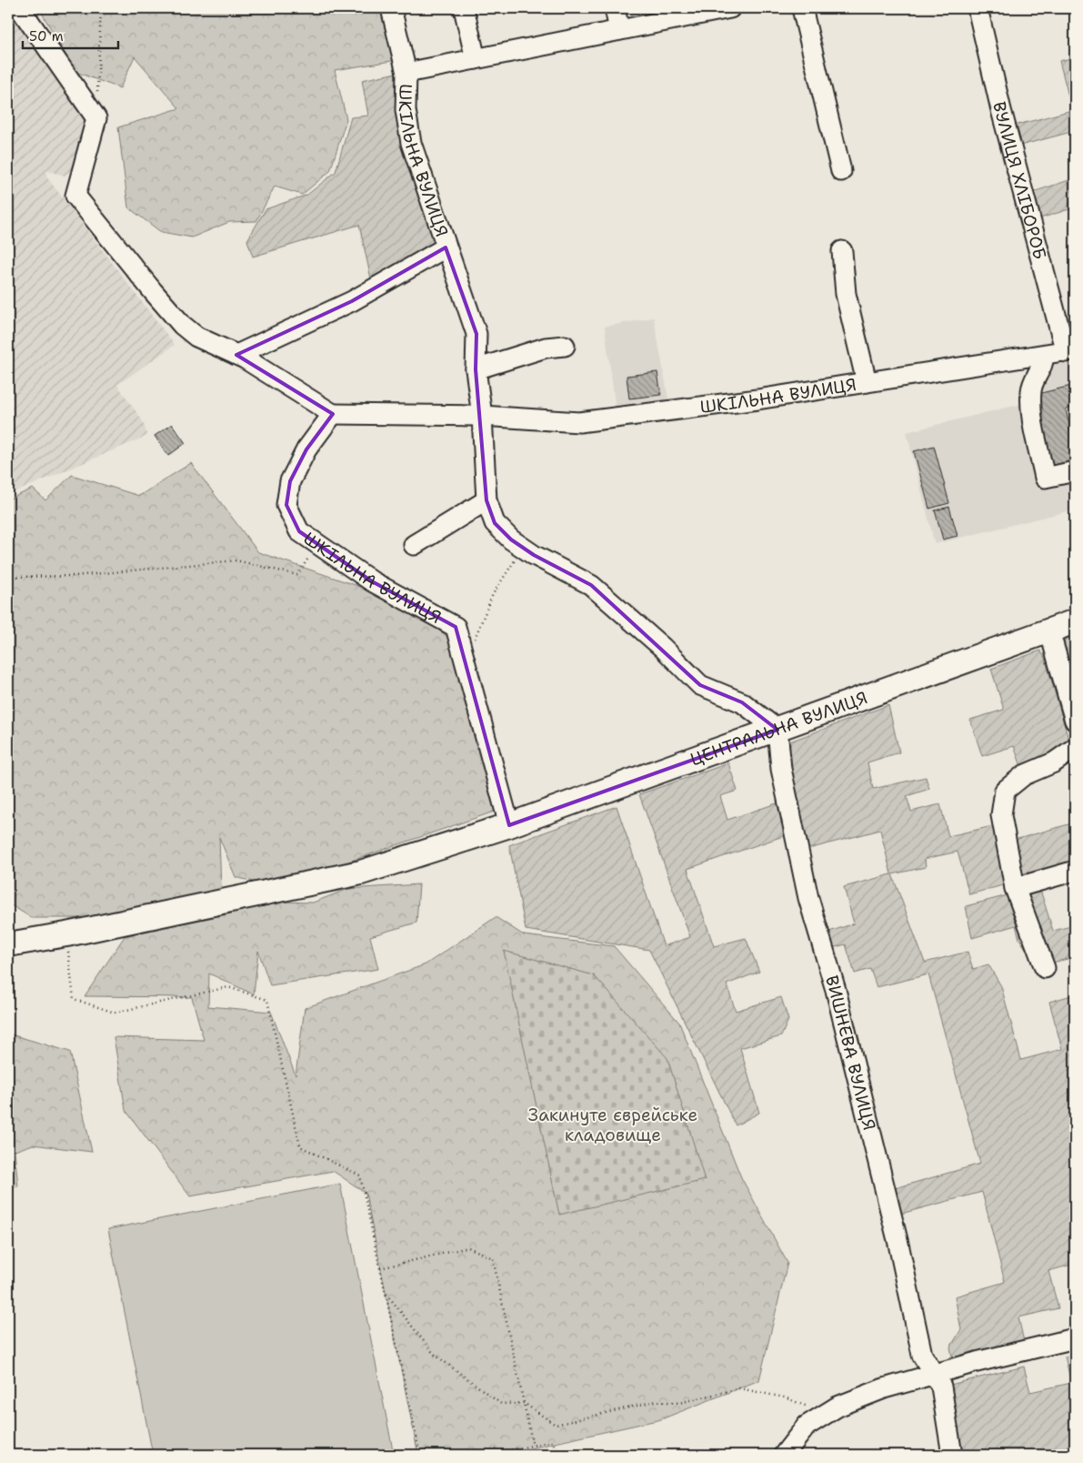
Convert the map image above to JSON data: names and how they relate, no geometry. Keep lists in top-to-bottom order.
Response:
{
  "streets": {
    "main road": ["ЦЕНТРАЛЬНА ВУЛИЦЯ"],
    "street": ["ШКІЛЬНА ВУЛИЦЯ", "ВУЛИЦЯ ХЛІБОРОБ", "ВИШНЕВА ВУЛИЦЯ"]
  },
  "crossings": [
    ["ШКІЛЬНА ВУЛИЦЯ", "ВУЛИЦЯ ХЛІБОРОБ"],
    ["ШКІЛЬНА ВУЛИЦЯ", "ЦЕНТРАЛЬНА ВУЛИЦЯ"],
    ["ШКІЛЬНА ВУЛИЦЯ", "ВИШНЕВА ВУЛИЦЯ"],
    ["ЦЕНТРАЛЬНА ВУЛИЦЯ", "ВИШНЕВА ВУЛИЦЯ"]
  ],
  "parks": ["Закинуте єврейське кладовище"],
  "scale_bar": "50 m"
}
